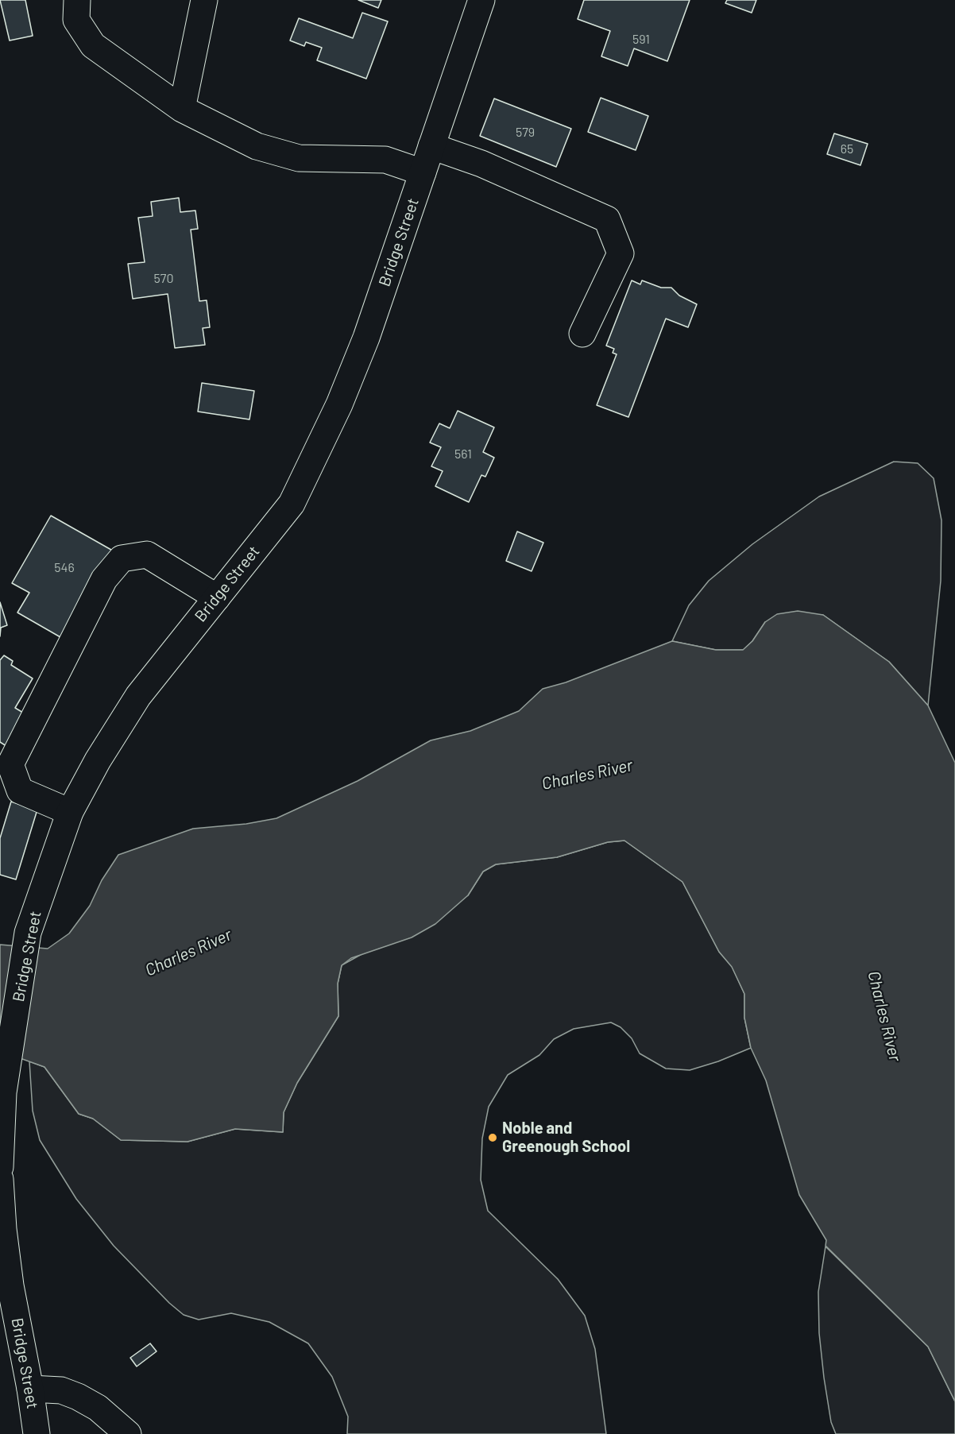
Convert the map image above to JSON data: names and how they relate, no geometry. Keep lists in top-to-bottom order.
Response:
{
  "streets": {
    "main road": ["Bridge Street"]
  },
  "water": ["Charles River"],
  "places": ["Noble and Greenough School"],
  "house_numbers": [
    "591",
    "579",
    "65",
    "570",
    "561",
    "546"
  ]
}
